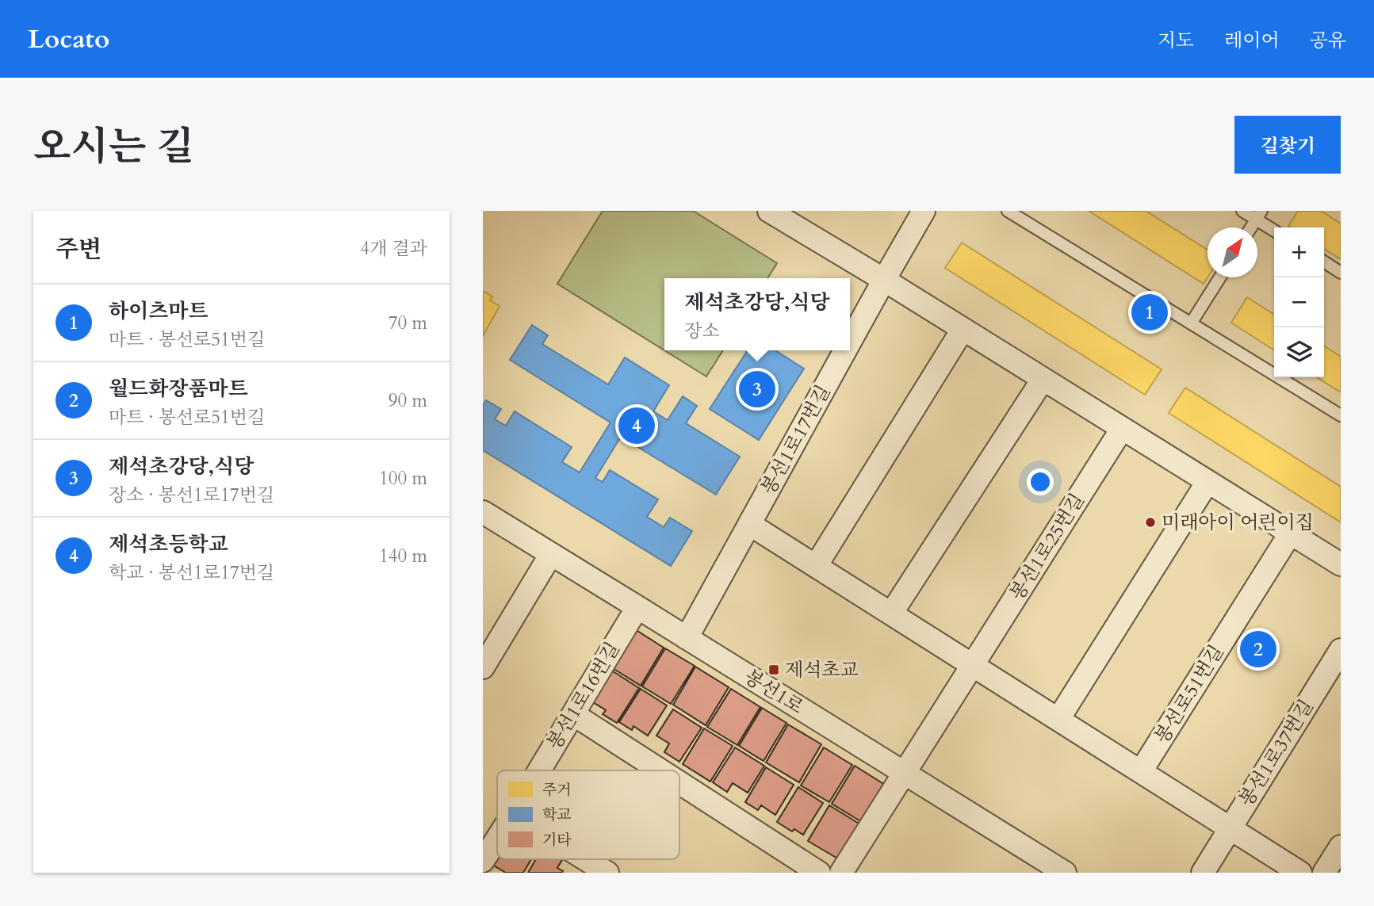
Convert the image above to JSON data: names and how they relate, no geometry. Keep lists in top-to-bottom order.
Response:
{
  "streets": {
    "street": [
      "봉선1로17번길",
      "봉선1로25번길",
      "봉선1로",
      "봉선로51번길",
      "봉선1로16번길",
      "봉선1로37번길"
    ]
  },
  "crossings": [
    ["봉선1로17번길", "봉선1로"],
    ["봉선1로25번길", "봉선1로"],
    ["봉선1로", "봉선1로16번길"],
    ["봉선로51번길", "봉선1로37번길"]
  ],
  "places": {
    "other": ["미래아이 어린이집"],
    "transit": ["제석초교"]
  },
  "legend": ["주거", "학교", "기타"],
  "north": "top right",
  "page": {
    "header": "Locato",
    "nav": ["지도", "레이어", "공유"],
    "title": "오시는 길",
    "buttons": "길찾기",
    "heading": ["주변", "4개 결과"],
    "map_buttons": ["+", "−"],
    "popup": ["제석초강당,식당", "장소"],
    "list": [
      {
        "mark": "1",
        "name": "하이츠마트",
        "note": "마트 · 봉선로51번길",
        "value": "70 m"
      },
      {
        "mark": "2",
        "name": "월드화장품마트",
        "note": "마트 · 봉선로51번길",
        "value": "90 m"
      },
      {
        "mark": "3",
        "name": "제석초강당,식당",
        "note": "장소 · 봉선1로17번길",
        "value": "100 m"
      },
      {
        "mark": "4",
        "name": "제석초등학교",
        "note": "학교 · 봉선1로17번길",
        "value": "140 m"
      }
    ],
    "pins": [
      "1",
      "3",
      "4",
      "2"
    ]
  }
}
